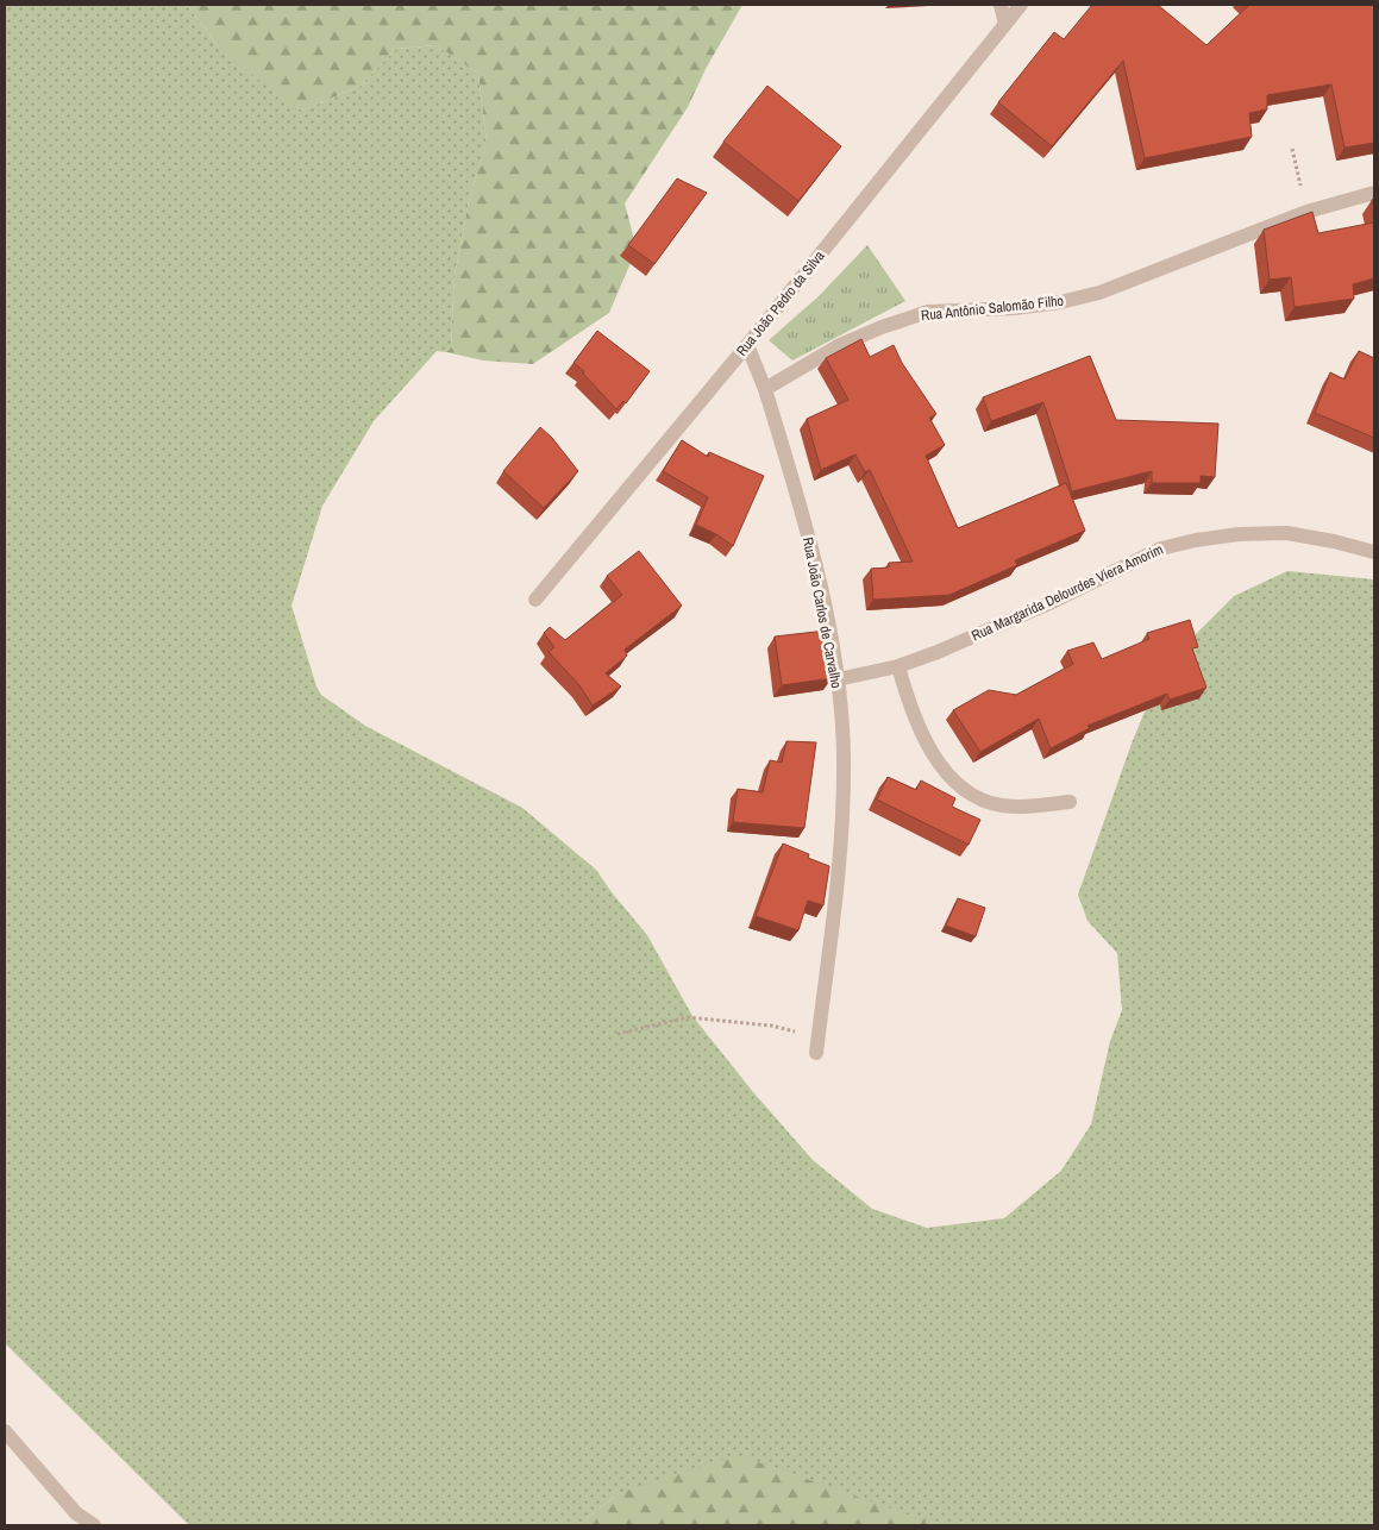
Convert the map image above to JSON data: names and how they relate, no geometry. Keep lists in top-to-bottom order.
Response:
{
  "streets": {
    "street": [
      "Rua João Pedro da Silva",
      "Rua Antônio Salomão Filho",
      "Rua Margarida Delourdes Viera Amorim",
      "Rua João Carlos de Carvalho"
    ]
  },
  "crossings": [
    ["Rua Antônio Salomão Filho", "Rua João Carlos de Carvalho"],
    ["Rua Margarida Delourdes Viera Amorim", "Rua João Carlos de Carvalho"]
  ]
}
